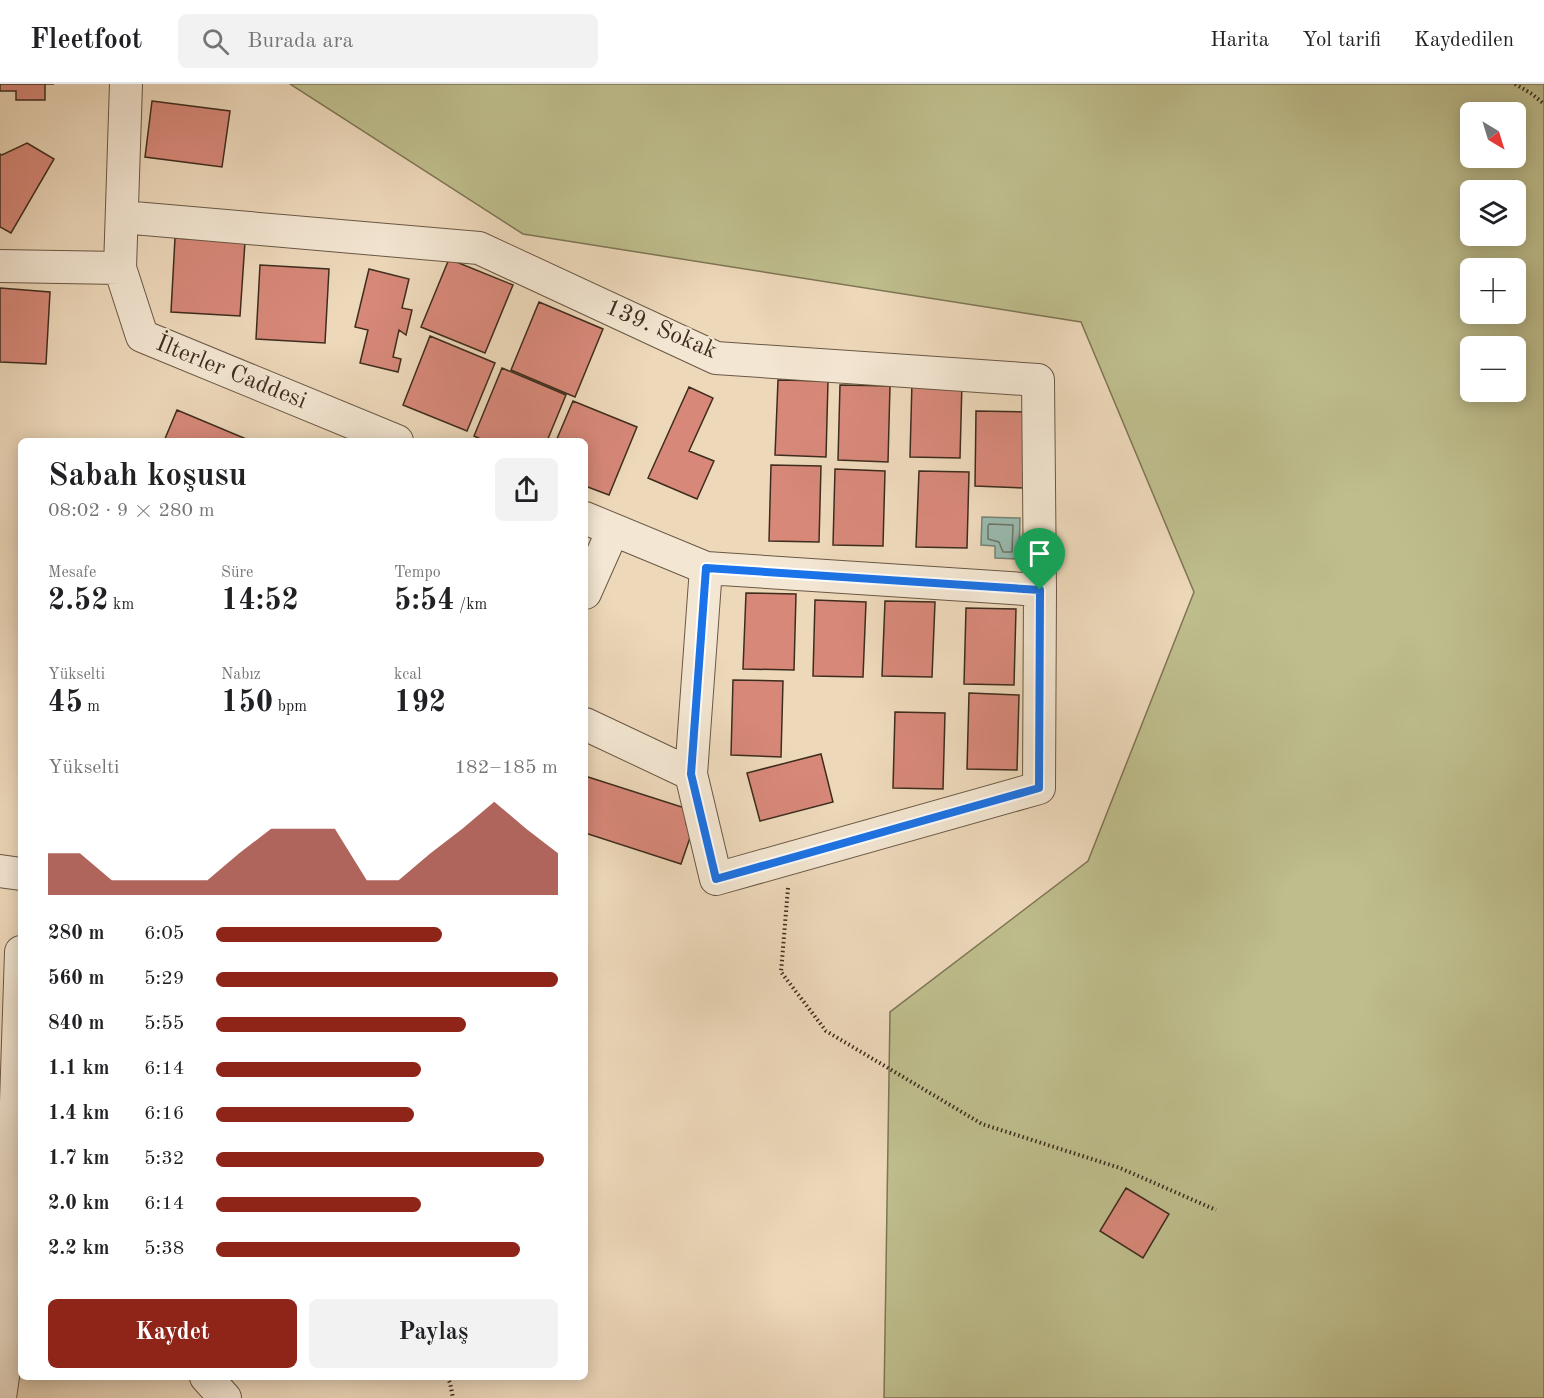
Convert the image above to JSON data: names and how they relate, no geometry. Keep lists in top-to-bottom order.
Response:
{
  "streets": {
    "street": ["139. Sokak", "İlterler Caddesi"]
  },
  "north": "bottom right",
  "page": {
    "header": "Fleetfoot",
    "search": "Burada ara",
    "nav": ["Harita", "Yol tarifi", "Kaydedilen"],
    "map_buttons": ["+", "−"],
    "heading": ["Sabah koşusu", "08:02 · 9 × 280 m"],
    "stats": [
      ["Mesafe", "2.52 km"],
      ["Süre", "14:52"],
      ["Tempo", "5:54 /km"],
      ["Yükselti", "45 m"],
      ["Nabız", "150 bpm"],
      ["kcal", "192"]
    ],
    "chart": ["Yükselti", "182–185 m"],
    "list": [
      {
        "name": "280 m",
        "note": "6:05"
      },
      {
        "name": "560 m",
        "note": "5:29"
      },
      {
        "name": "840 m",
        "note": "5:55"
      },
      {
        "name": "1.1 km",
        "note": "6:14"
      },
      {
        "name": "1.4 km",
        "note": "6:16"
      },
      {
        "name": "1.7 km",
        "note": "5:32"
      },
      {
        "name": "2.0 km",
        "note": "6:14"
      },
      {
        "name": "2.2 km",
        "note": "5:38"
      }
    ],
    "buttons": ["Kaydet", "Paylaş"]
  }
}
